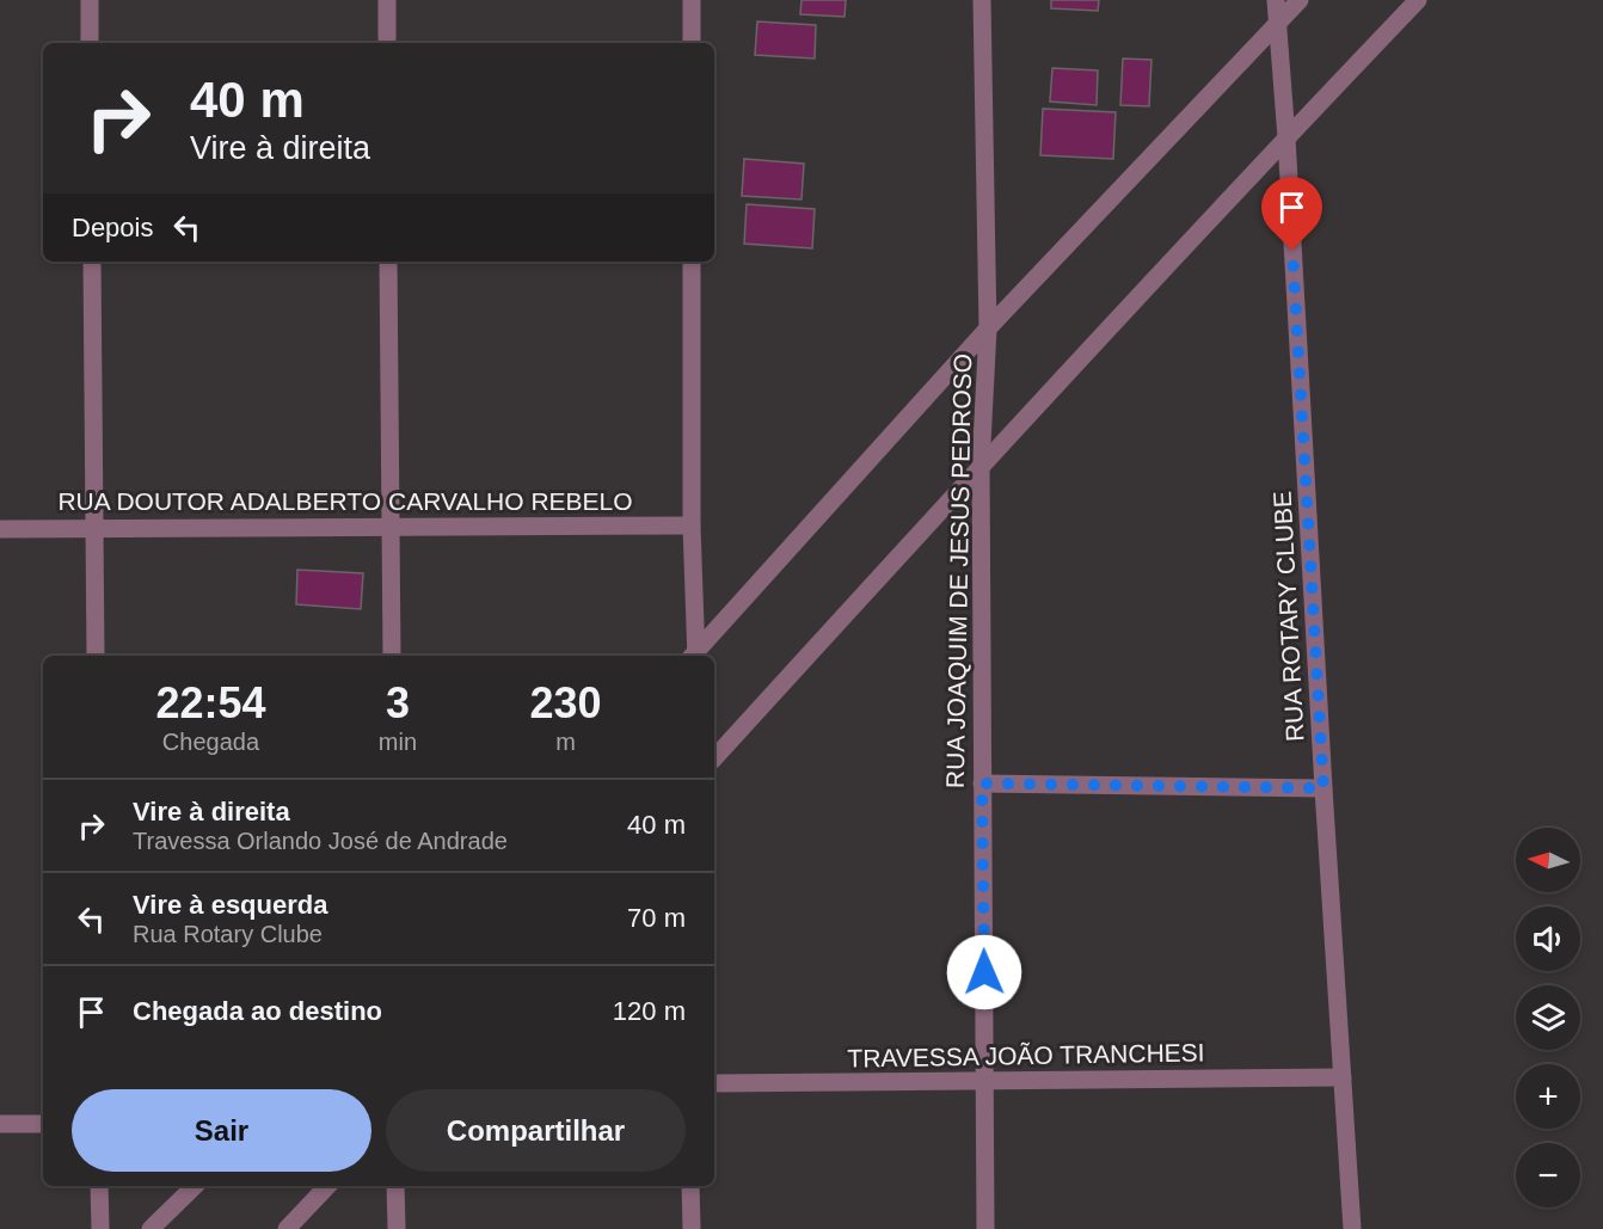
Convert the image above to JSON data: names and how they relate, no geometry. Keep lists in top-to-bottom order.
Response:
{
  "streets": {
    "street": [
      "RUA DOUTOR ADALBERTO CARVALHO REBELO",
      "RUA JOAQUIM DE JESUS PEDROSO",
      "RUA ROTARY CLUBE",
      "TRAVESSA JOÃO TRANCHESI"
    ]
  },
  "crossings": [
    ["RUA JOAQUIM DE JESUS PEDROSO", "TRAVESSA JOÃO TRANCHESI"],
    ["RUA ROTARY CLUBE", "TRAVESSA JOÃO TRANCHESI"]
  ],
  "north": "left",
  "page": {
    "turn": ["40 m", "Vire à direita"],
    "then": "Depois",
    "eta": [
      "22:54",
      "Chegada",
      "3",
      "min",
      "230",
      "m"
    ],
    "list": [
      {
        "name": "Vire à direita",
        "note": "Travessa Orlando José de Andrade",
        "value": "40 m"
      },
      {
        "name": "Vire à esquerda",
        "note": "Rua Rotary Clube",
        "value": "70 m"
      },
      {
        "name": "Chegada ao destino",
        "value": "120 m"
      }
    ],
    "map_buttons": ["+", "−"],
    "buttons": ["Sair", "Compartilhar"]
  }
}
